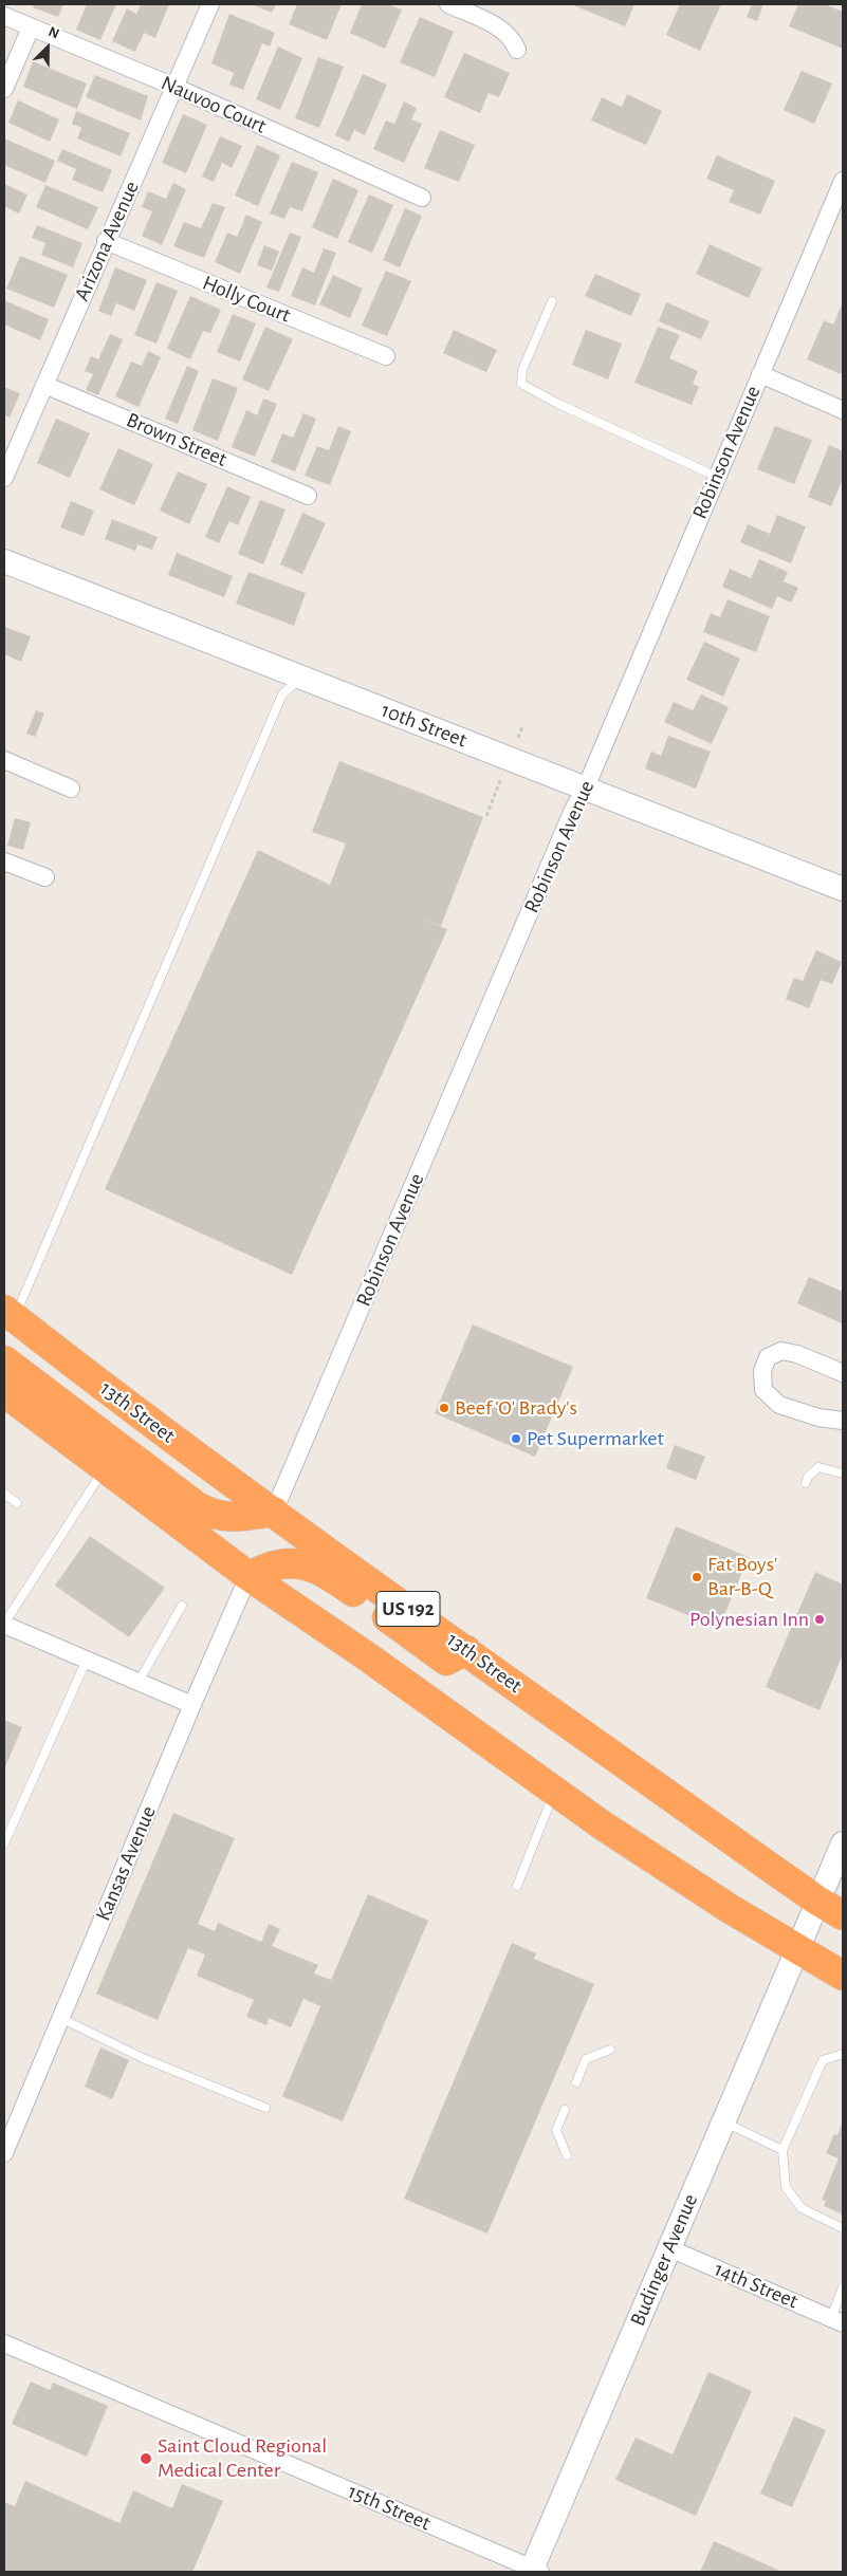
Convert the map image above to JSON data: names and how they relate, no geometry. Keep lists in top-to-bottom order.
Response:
{
  "streets": {
    "highway": ["13th Street", "US 192"],
    "street": [
      "Nauvoo Court",
      "Arizona Avenue",
      "Holly Court",
      "Brown Street",
      "Robinson Avenue",
      "10th Street",
      "Kansas Avenue",
      "Budinger Avenue",
      "14th Street",
      "15th Street"
    ]
  },
  "crossings": [
    ["Nauvoo Court", "Arizona Avenue"],
    ["Arizona Avenue", "Holly Court"],
    ["Arizona Avenue", "Brown Street"],
    ["Robinson Avenue", "10th Street"],
    ["Robinson Avenue", "13th Street"],
    ["13th Street", "Budinger Avenue"],
    ["US 192", "Kansas Avenue"],
    ["US 192", "Budinger Avenue"],
    ["Budinger Avenue", "14th Street"],
    ["Budinger Avenue", "15th Street"]
  ],
  "places": [
    "Beef 'O' Brady's",
    "Pet Supermarket",
    "Fat Boys' Bar-B-Q",
    "Polynesian Inn",
    "Saint Cloud Regional Medical Center"
  ],
  "north": "top right"
}
